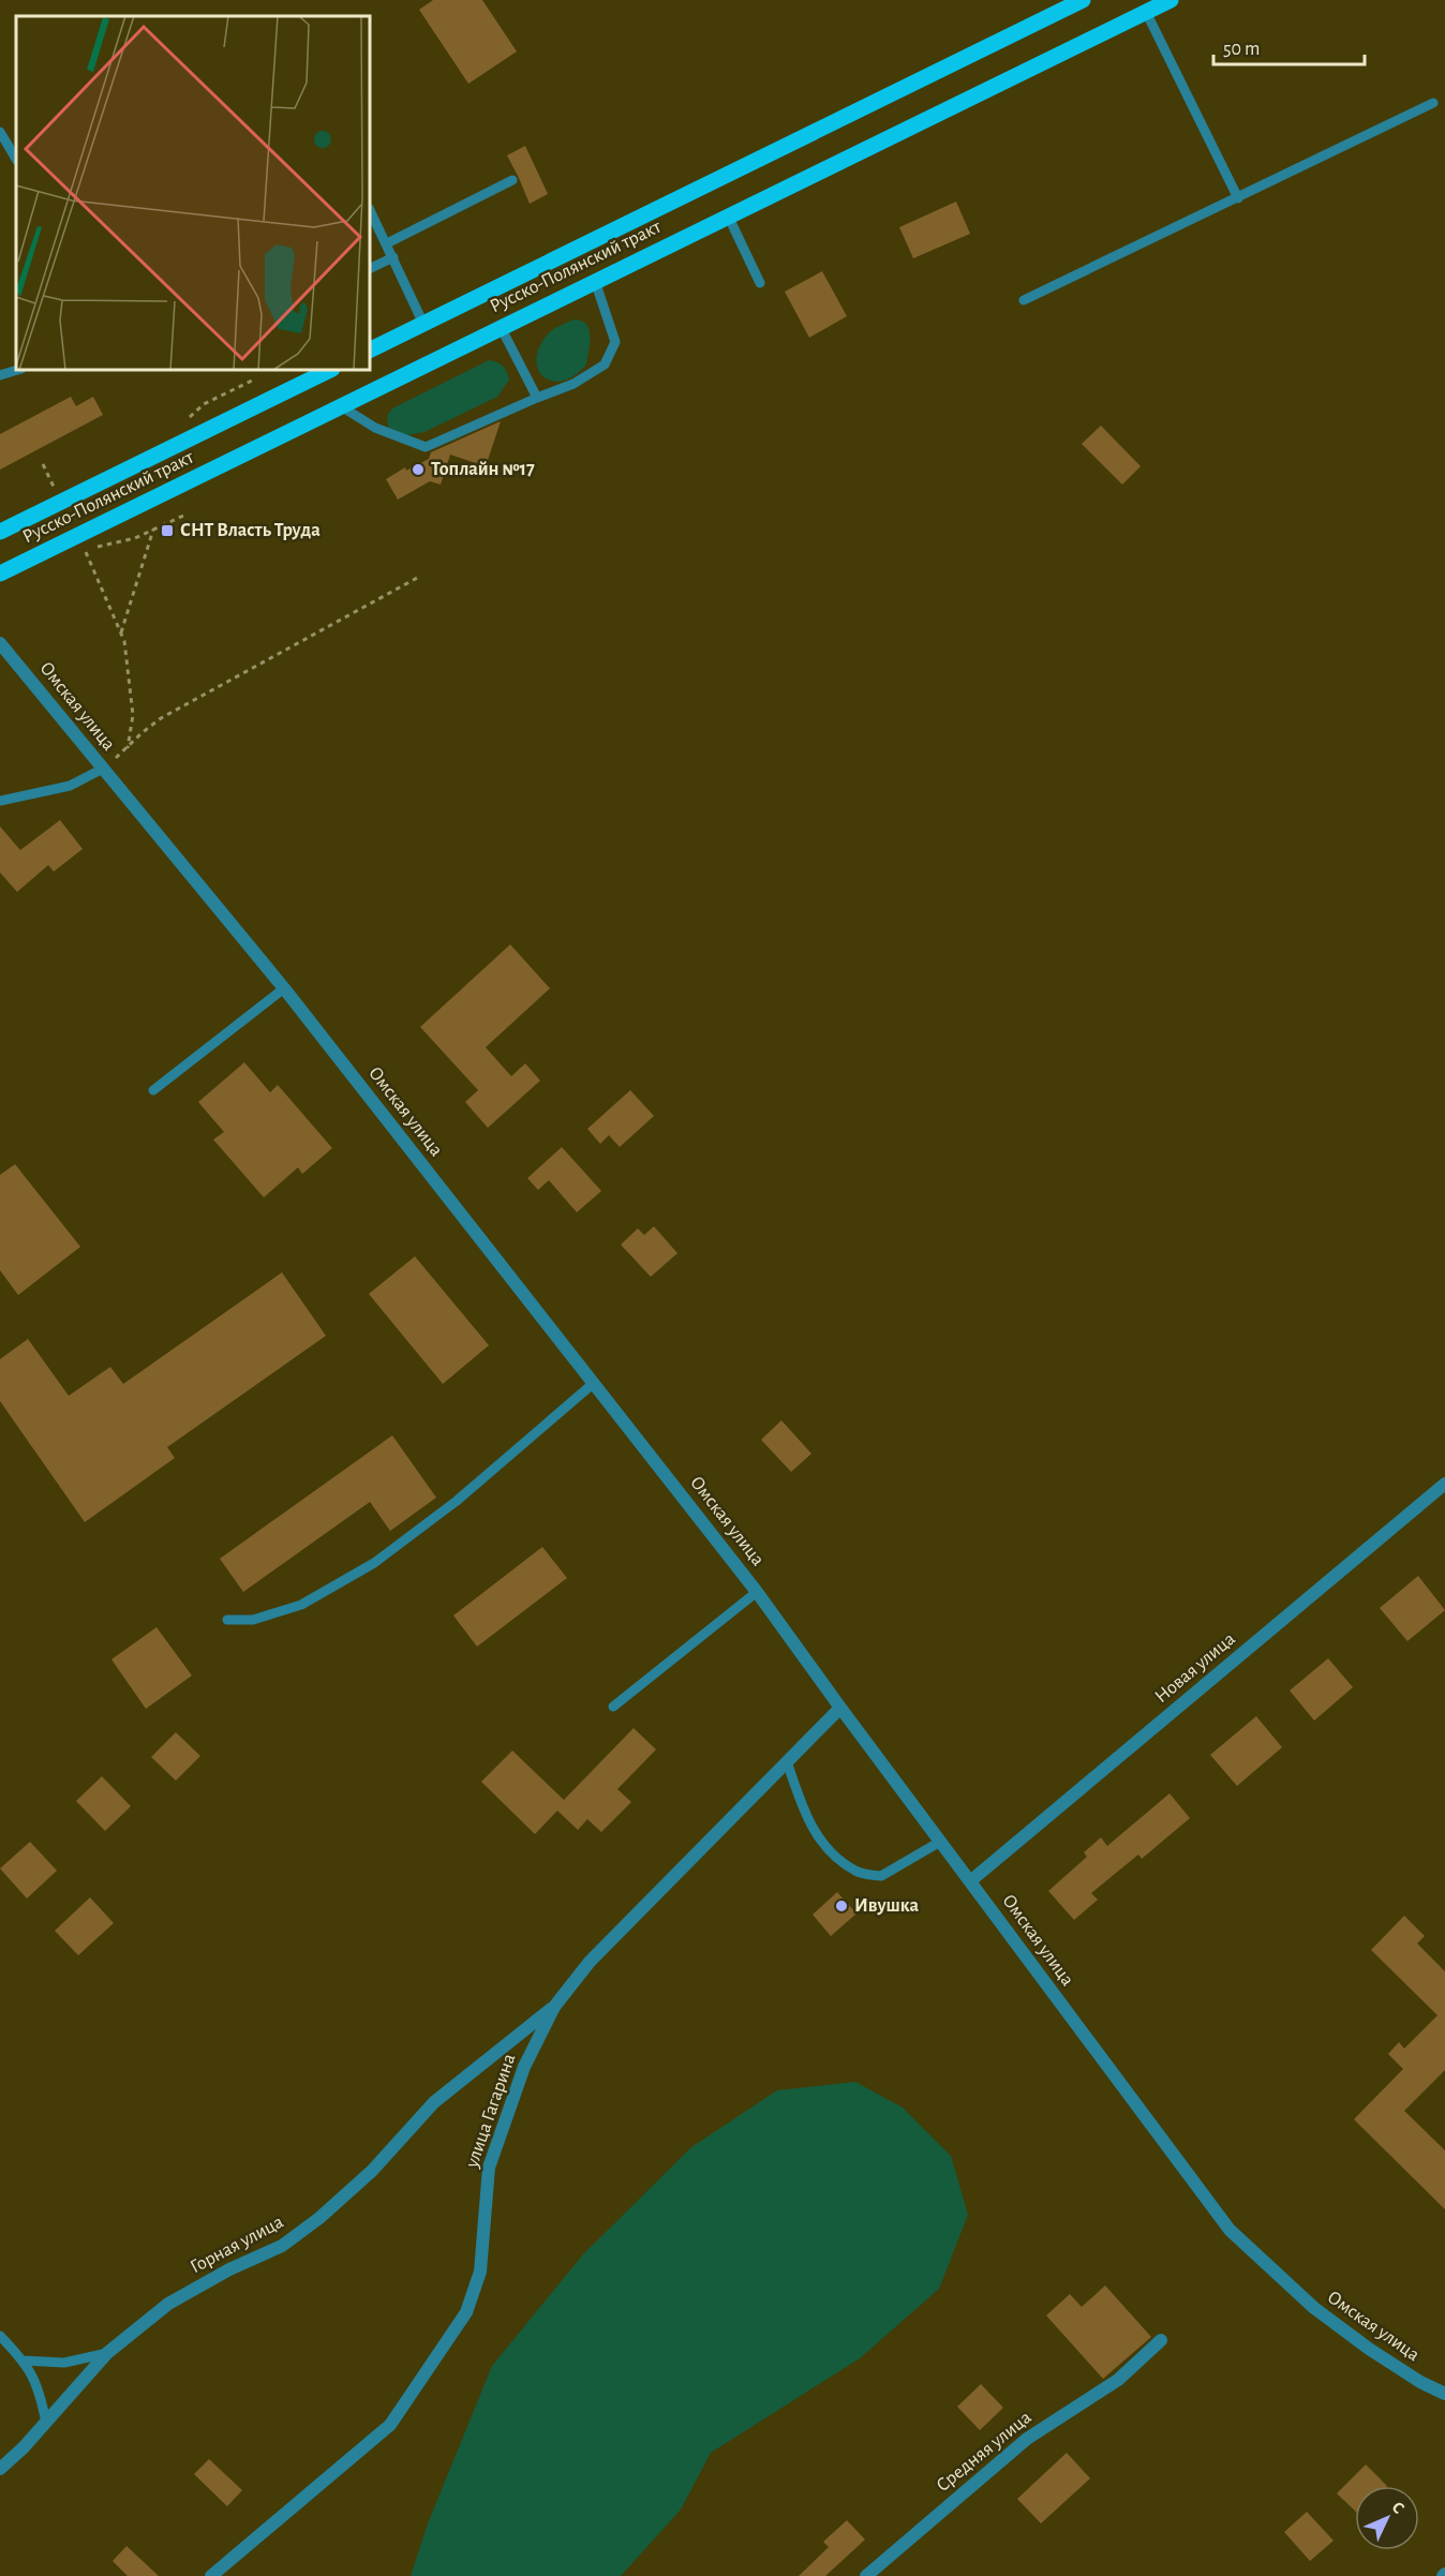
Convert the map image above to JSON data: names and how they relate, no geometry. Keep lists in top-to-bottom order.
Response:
{
  "streets": {
    "main road": ["Русско-Полянский тракт"],
    "street": [
      "Омская улица",
      "Новая улица",
      "улица Гагарина",
      "Горная улица",
      "Средняя улица"
    ]
  },
  "crossings": [
    ["Омская улица", "Новая улица"],
    ["Омская улица", "улица Гагарина"],
    ["улица Гагарина", "Горная улица"]
  ],
  "places": {
    "other": ["Топлайн №17", "Ивушка"],
    "transit": ["СНТ Власть Труда"]
  },
  "scale_bar": "50 m",
  "north": "top right"
}
